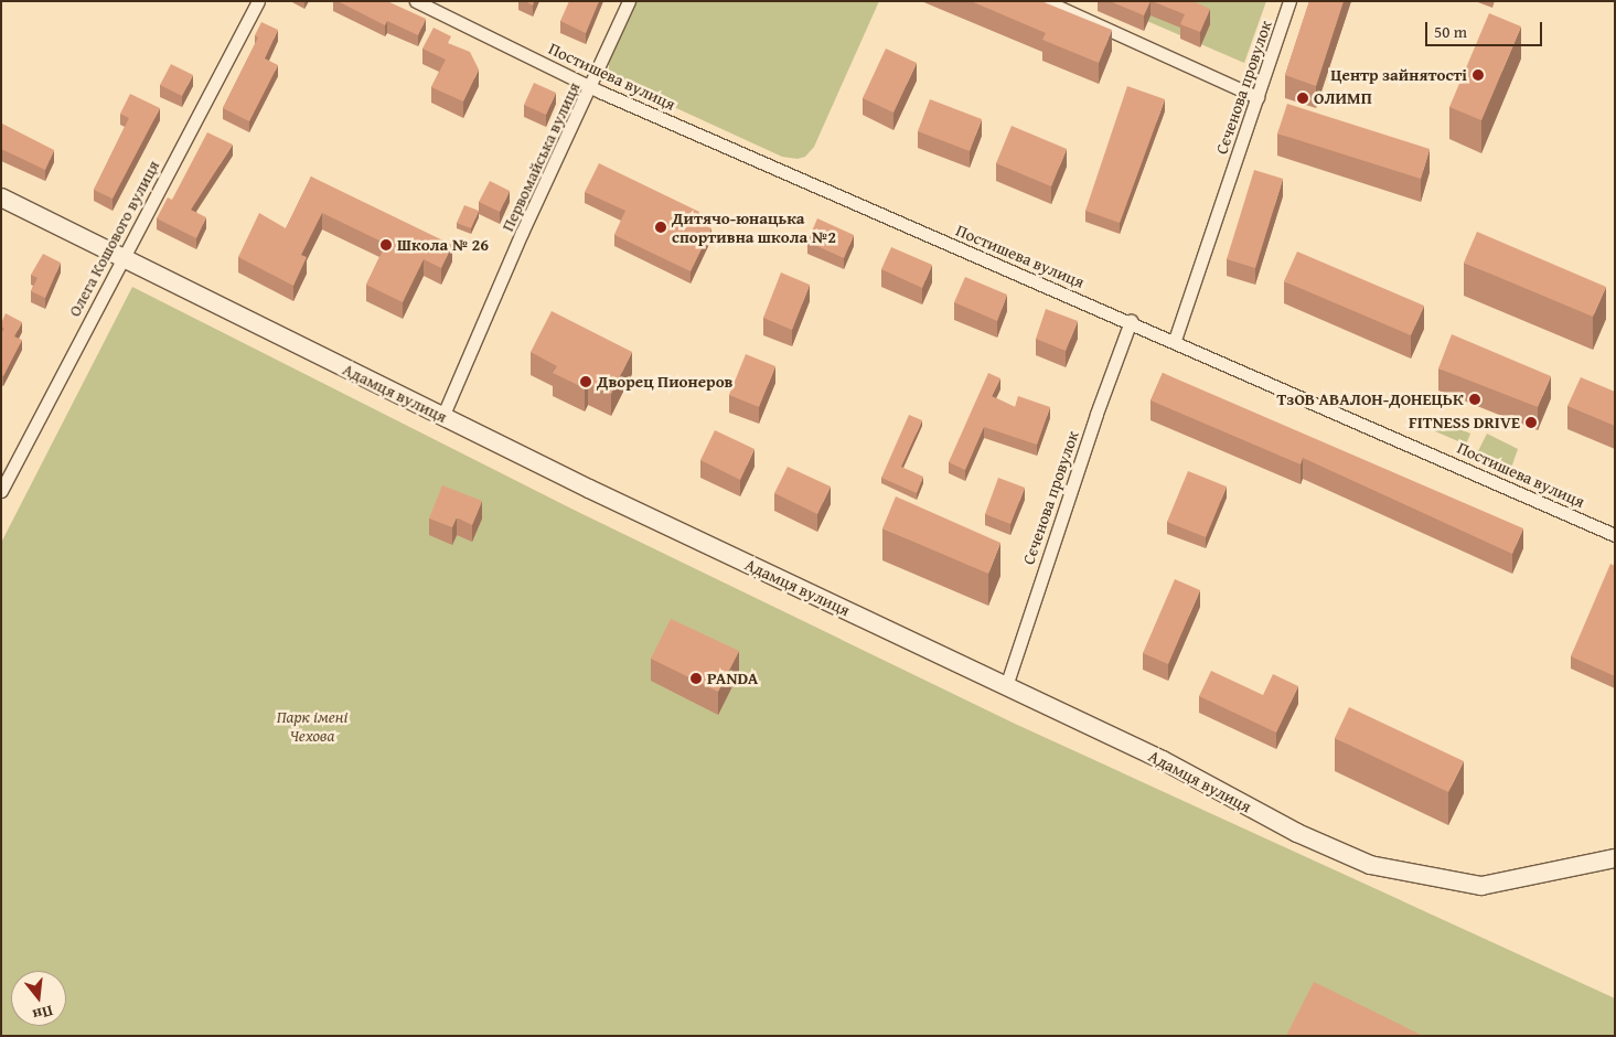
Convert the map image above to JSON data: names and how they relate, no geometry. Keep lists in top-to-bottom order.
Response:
{
  "streets": {
    "street": [
      "Постишева вулиця",
      "Сєченова провулок",
      "Первомайська вулиця",
      "Олега Кошового вулиця",
      "Адамця вулиця"
    ]
  },
  "crossings": [
    ["Постишева вулиця", "Сєченова провулок"],
    ["Постишева вулиця", "Первомайська вулиця"],
    ["Сєченова провулок", "Адамця вулиця"],
    ["Первомайська вулиця", "Адамця вулиця"],
    ["Олега Кошового вулиця", "Адамця вулиця"]
  ],
  "parks": ["Парк імені Чехова"],
  "places": [
    "Центр зайнятості",
    "ОЛИМП",
    "Дитячо-юнацька спортивна школа №2",
    "Школа № 26",
    "Дворец Пионеров",
    "ТзОВ АВАЛОН-ДОНЕЦЬК",
    "FITNESS DRIVE",
    "PANDA"
  ],
  "scale_bar": "50 m",
  "north": "bottom"
}
